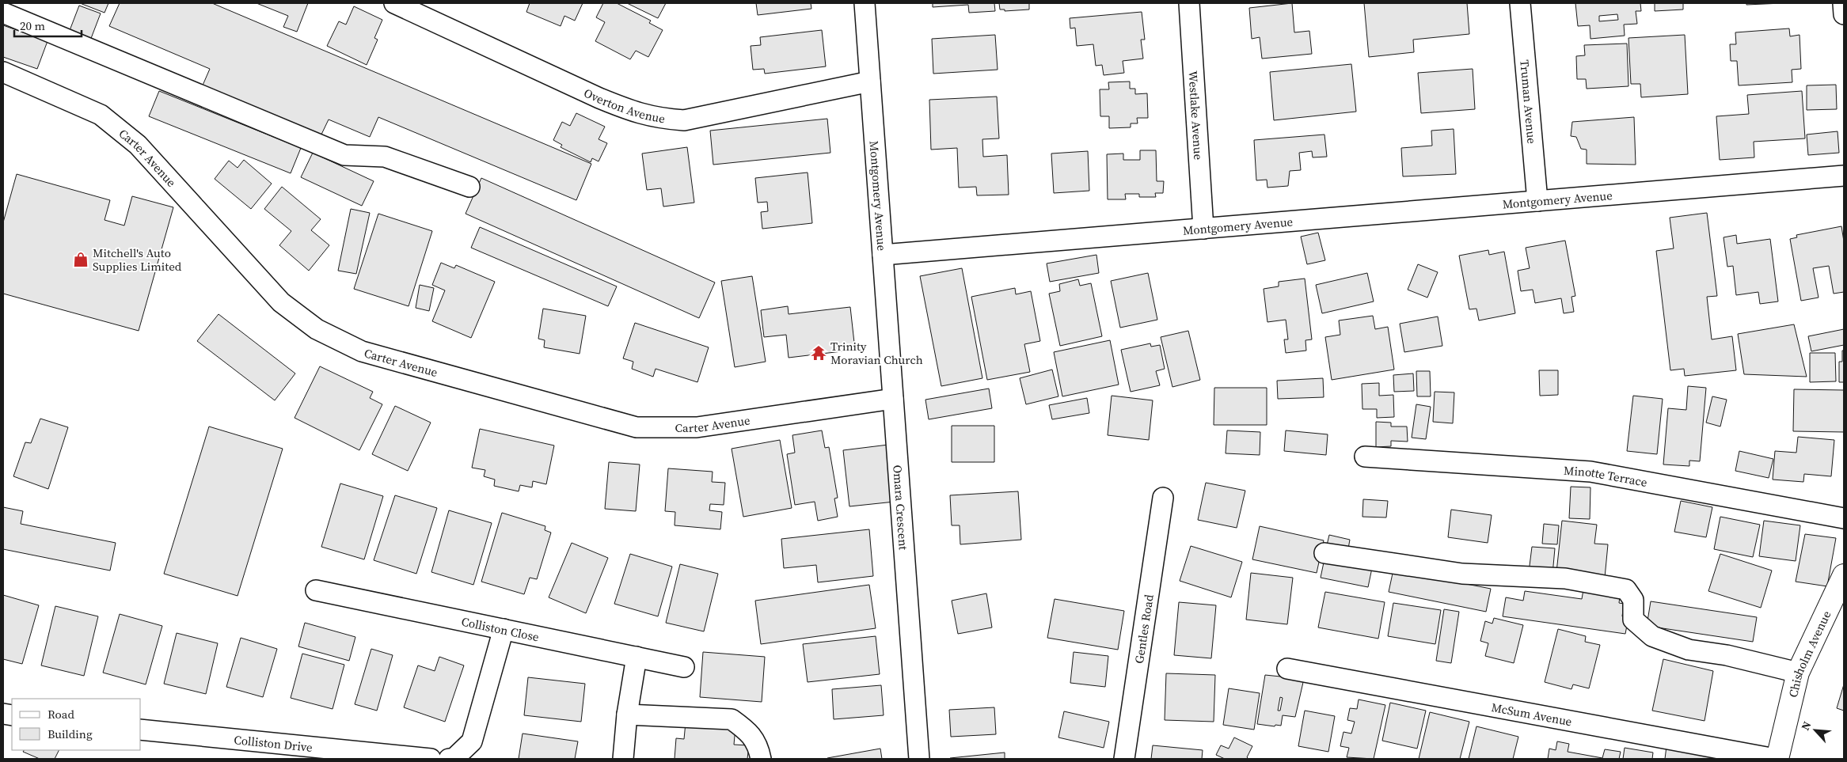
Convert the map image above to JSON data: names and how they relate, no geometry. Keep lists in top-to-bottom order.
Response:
{
  "streets": {
    "street": [
      "Truman Avenue",
      "Overton Avenue",
      "Westlake Avenue",
      "Carter Avenue",
      "Montgomery Avenue",
      "Minotte Terrace",
      "Omara Crescent",
      "Colliston Close",
      "Gentles Road",
      "Chisholm Avenue",
      "McSum Avenue",
      "Colliston Drive"
    ]
  },
  "crossings": [
    ["Truman Avenue", "Montgomery Avenue"],
    ["Overton Avenue", "Montgomery Avenue"],
    ["Westlake Avenue", "Montgomery Avenue"],
    ["Carter Avenue", "Omara Crescent"],
    ["Montgomery Avenue", "Omara Crescent"],
    ["Chisholm Avenue", "McSum Avenue"]
  ],
  "places": {
    "shop": ["Mitchell's Auto Supplies Limited"],
    "temple": ["Trinity Moravian Church"]
  },
  "legend": ["Road", "Building"],
  "scale_bar": "20 m",
  "north": "top left"
}
